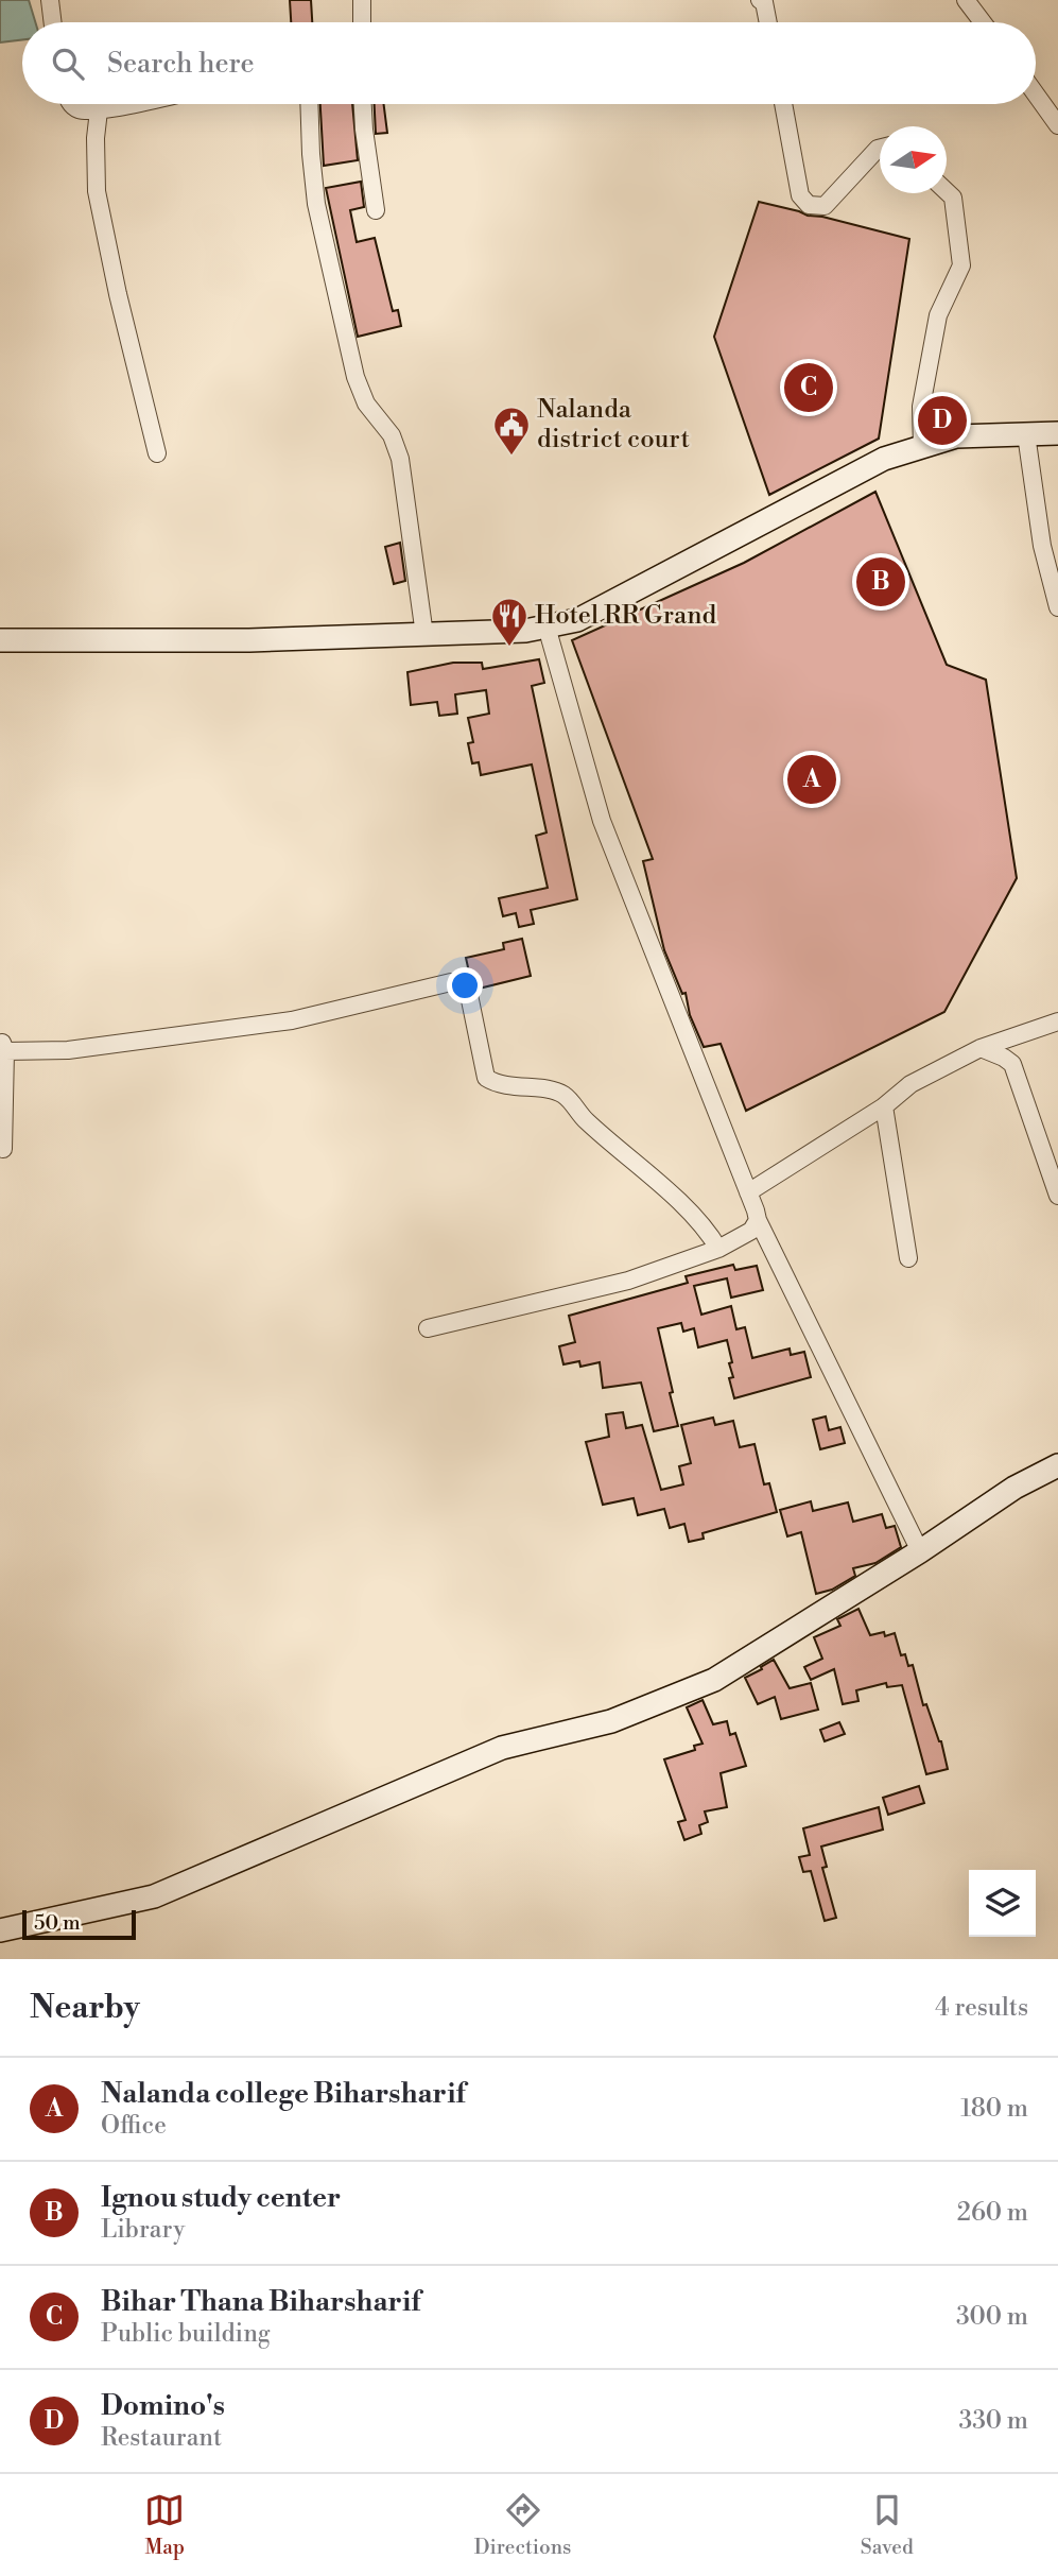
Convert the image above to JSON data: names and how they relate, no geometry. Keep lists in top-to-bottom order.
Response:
{
  "places": {
    "public building": ["Nalanda district court"],
    "restaurant": ["Hotel RR Grand"]
  },
  "scale_bar": "50 m",
  "north": "right",
  "page": {
    "search": "Search here",
    "pins": [
      "C",
      "D",
      "B",
      "A"
    ],
    "scale": "50 m",
    "heading": ["Nearby", "4 results"],
    "list": [
      {
        "mark": "A",
        "name": "Nalanda college Biharsharif",
        "note": "Office",
        "value": "180 m"
      },
      {
        "mark": "B",
        "name": "Ignou study center",
        "note": "Library",
        "value": "260 m"
      },
      {
        "mark": "C",
        "name": "Bihar Thana Biharsharif",
        "note": "Public building",
        "value": "300 m"
      },
      {
        "mark": "D",
        "name": "Domino's",
        "note": "Restaurant",
        "value": "330 m"
      }
    ],
    "nav": ["Map", "Directions", "Saved"]
  }
}
